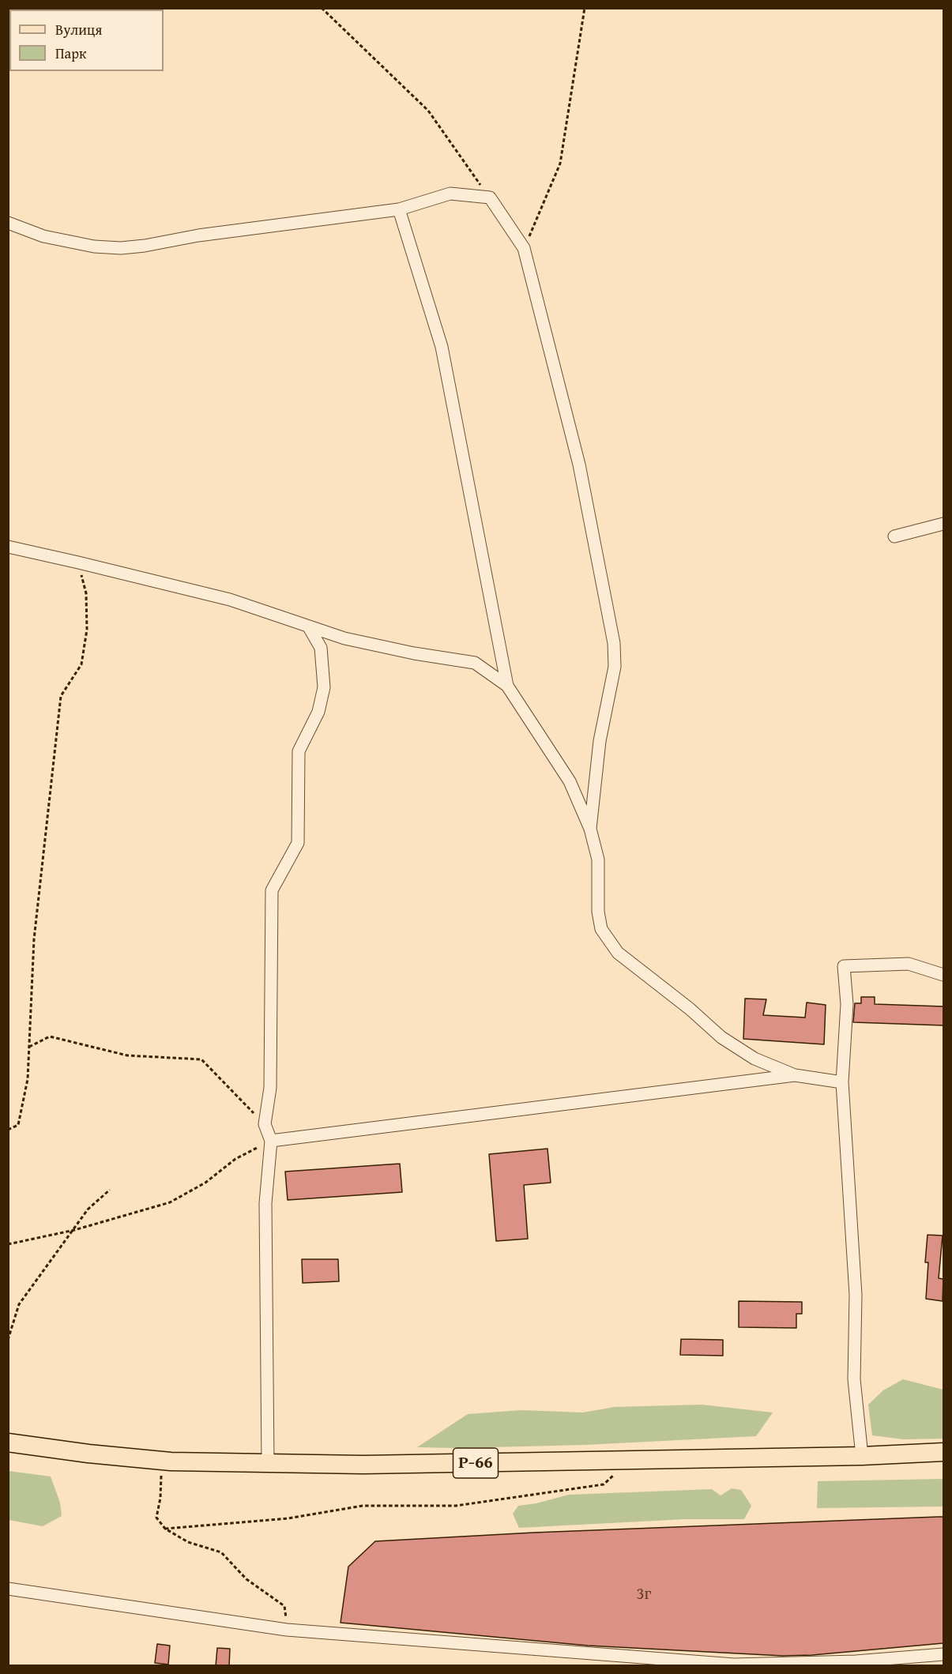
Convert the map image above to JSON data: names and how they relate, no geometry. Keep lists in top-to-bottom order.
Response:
{
  "streets": {
    "main road": ["Р-66"]
  },
  "house_numbers": ["3г"],
  "legend": ["Вулиця", "Парк"]
}
